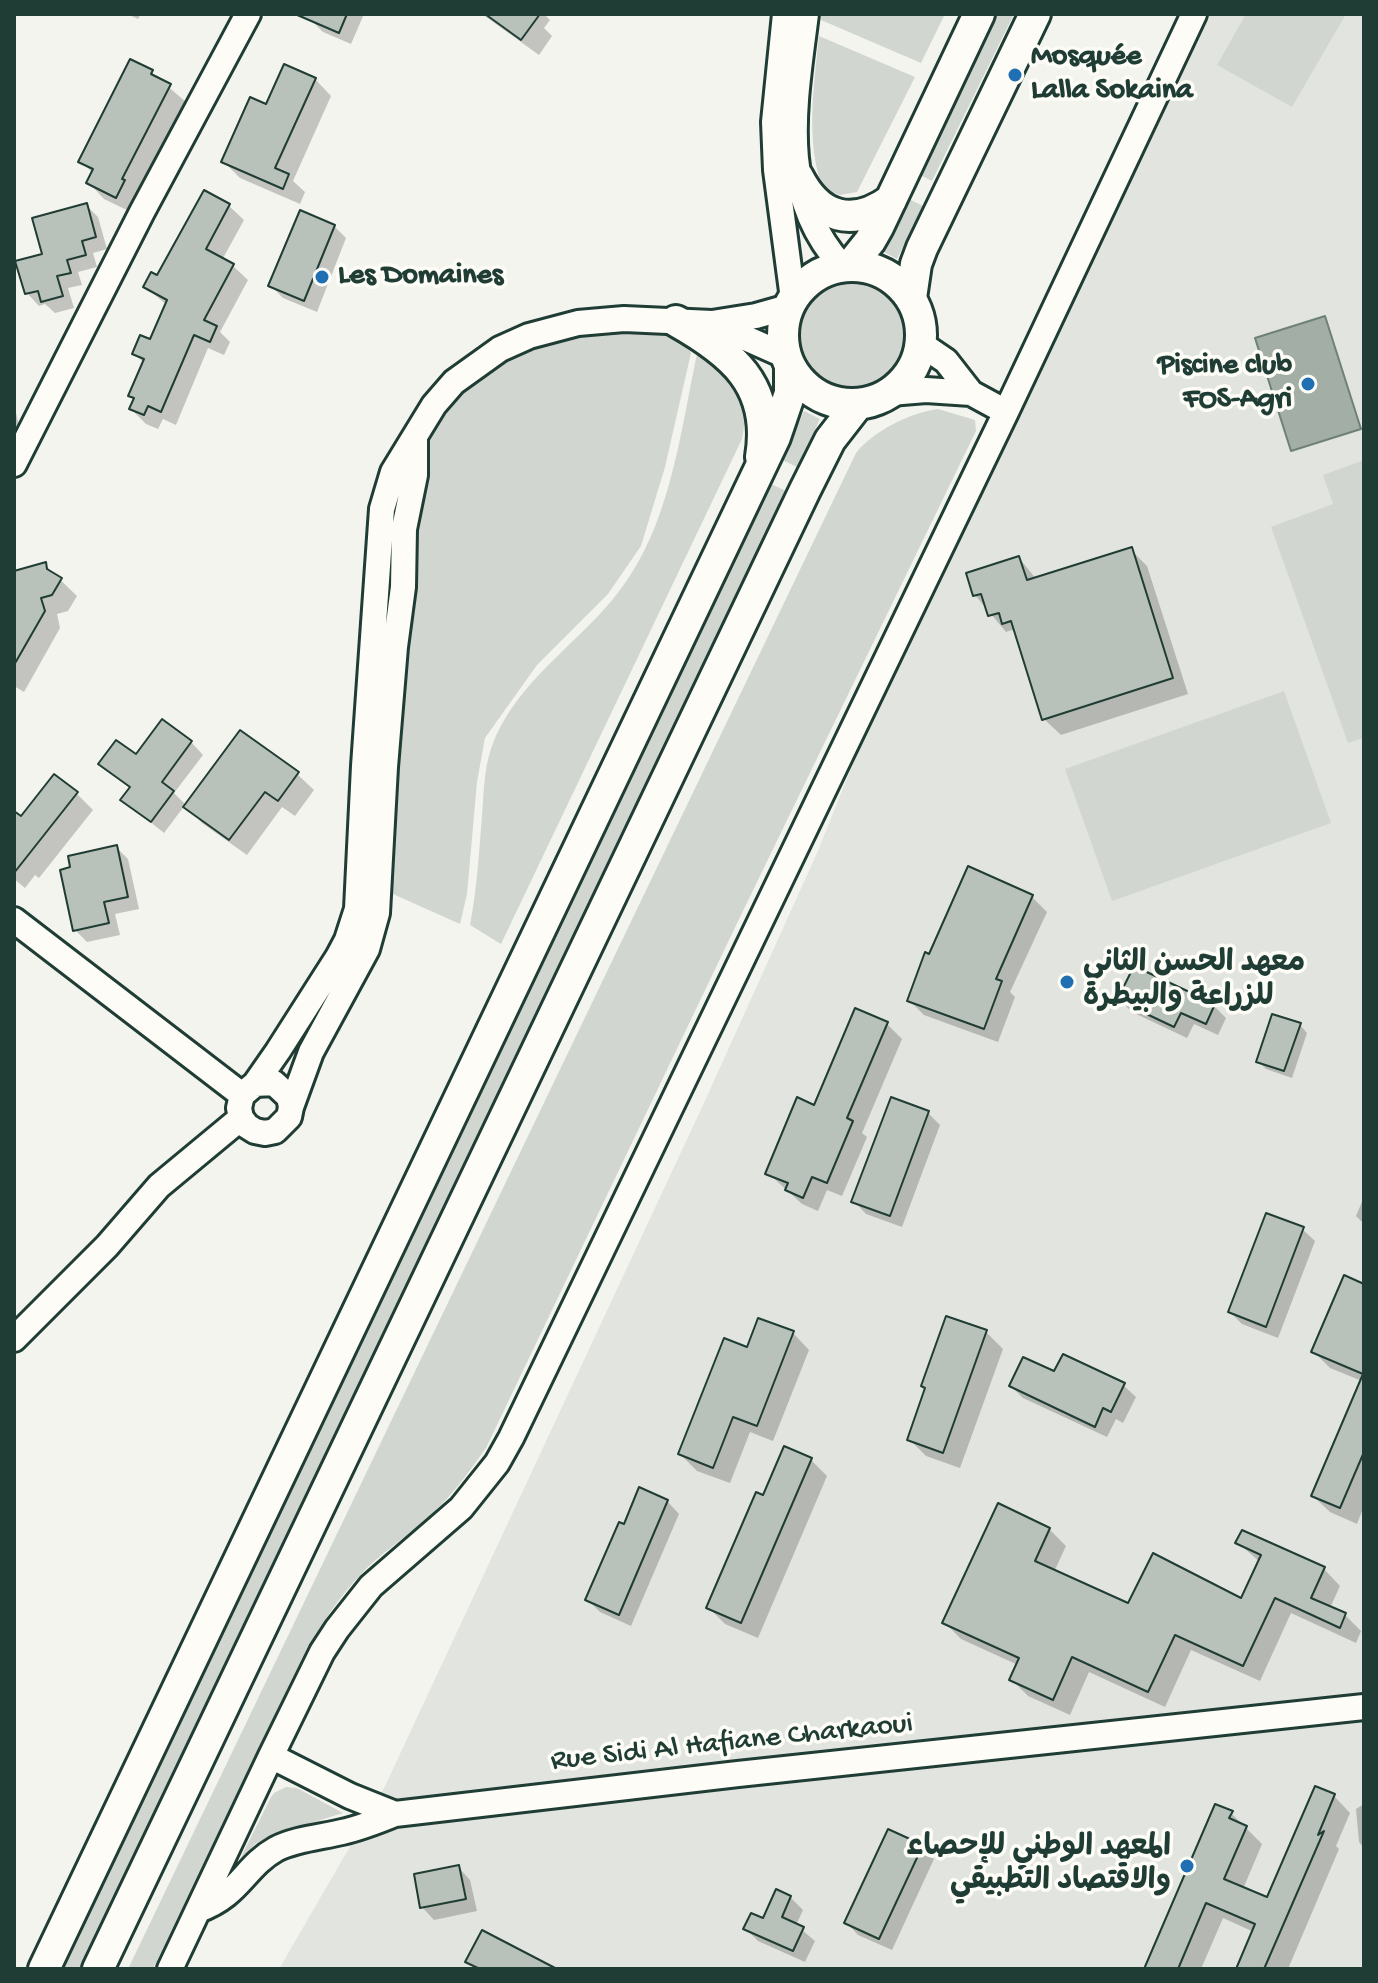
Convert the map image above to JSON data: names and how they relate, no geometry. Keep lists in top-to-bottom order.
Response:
{
  "streets": {
    "street": ["Rue Sidi Al Hafiane Charkaoui"]
  },
  "places": [
    "Mosquée Lalla Sokaina",
    "Les Domaines",
    "Piscine club FOS-Agri",
    "معهد الحسن الثاني للزراعة والبيطرة",
    "المعهد الوطني للإحصاء والاقتصاد التطبيقي"
  ]
}
